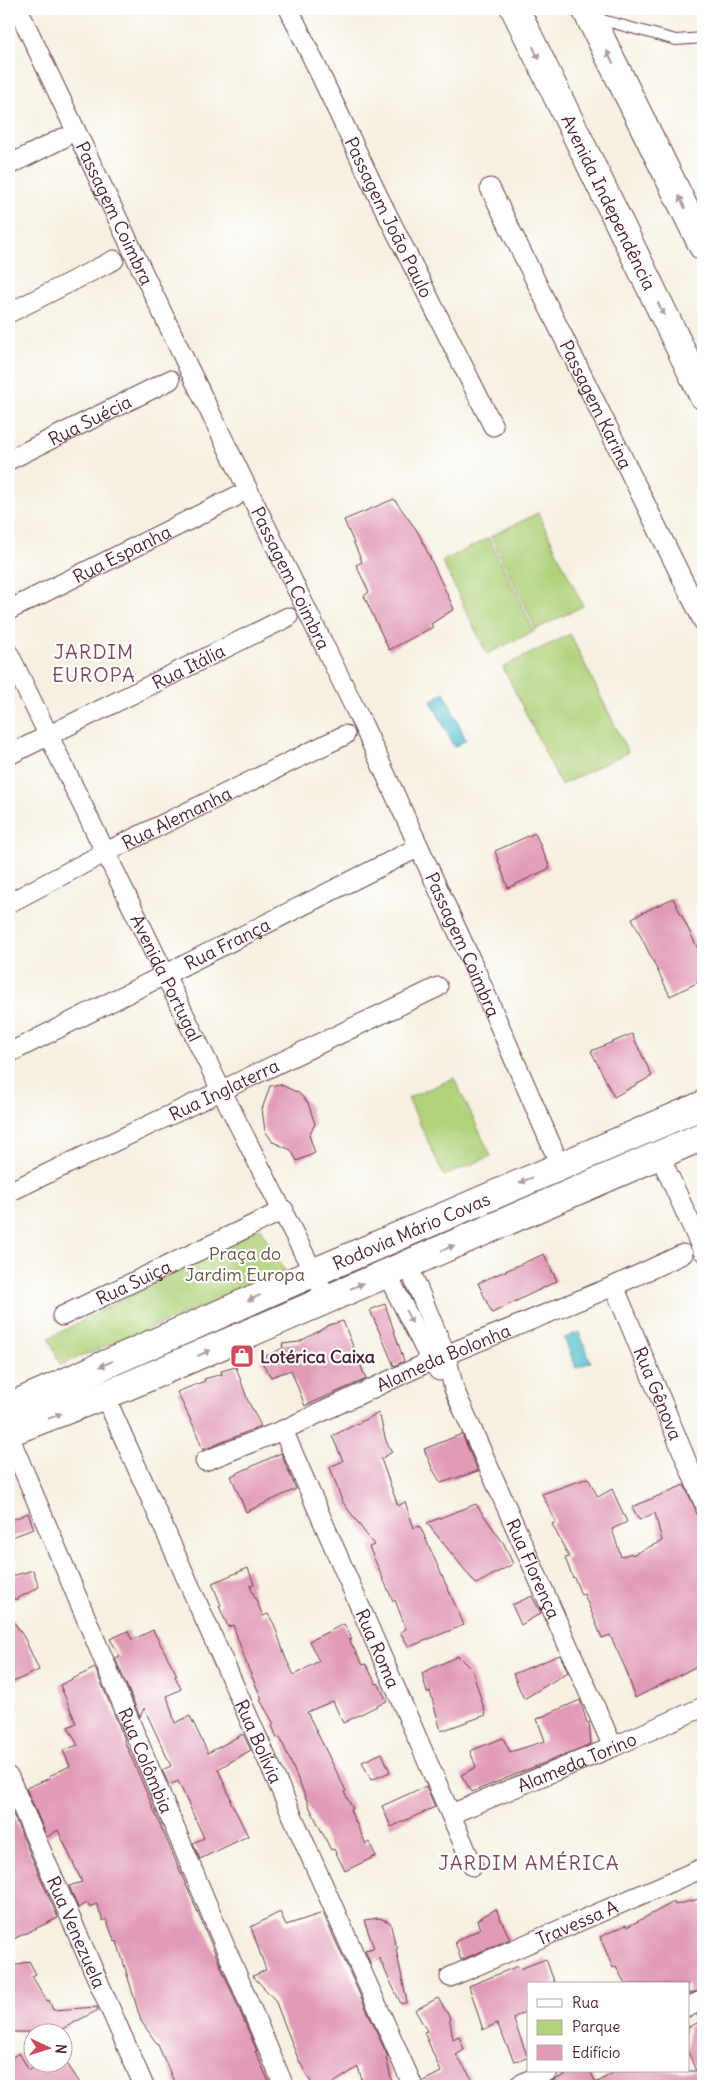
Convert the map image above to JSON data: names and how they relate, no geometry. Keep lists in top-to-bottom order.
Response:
{
  "streets": {
    "main road": ["Avenida Independência", "Rodovia Mário Covas"],
    "street": [
      "Passagem Coimbra",
      "Passagem João Paulo",
      "Passagem Karina",
      "Rua Suécia",
      "Rua Espanha",
      "Rua Itália",
      "Rua Alemanha",
      "Rua França",
      "Avenida Portugal",
      "Rua Inglaterra",
      "Rua Suiça",
      "Alameda Bolonha",
      "Rua Gênova",
      "Rua Florença",
      "Rua Roma",
      "Rua Bolívia",
      "Rua Colômbia",
      "Alameda Torino",
      "Travessa A",
      "Rua Venezuela"
    ]
  },
  "crossings": [
    ["Passagem Coimbra", "Rua França"],
    ["Passagem Coimbra", "Rodovia Mário Covas"],
    ["Rua Itália", "Avenida Portugal"],
    ["Rua Alemanha", "Avenida Portugal"],
    ["Rua França", "Avenida Portugal"],
    ["Avenida Portugal", "Rua Inglaterra"],
    ["Avenida Portugal", "Rodovia Mário Covas"],
    ["Avenida Portugal", "Rua Suiça"],
    ["Rodovia Mário Covas", "Rua Florença"],
    ["Rodovia Mário Covas", "Rua Bolívia"],
    ["Rodovia Mário Covas", "Rua Colômbia"],
    ["Alameda Bolonha", "Rua Gênova"],
    ["Alameda Bolonha", "Rua Florença"],
    ["Alameda Bolonha", "Rua Roma"],
    ["Rua Florença", "Alameda Torino"],
    ["Rua Roma", "Alameda Torino"]
  ],
  "districts": ["JARDIM EUROPA", "JARDIM AMÉRICA"],
  "parks": ["Praça do Jardim Europa"],
  "places": {
    "shop": ["Lotérica Caixa"]
  },
  "legend": ["Rua", "Parque", "Edifício"],
  "north": "right"
}
